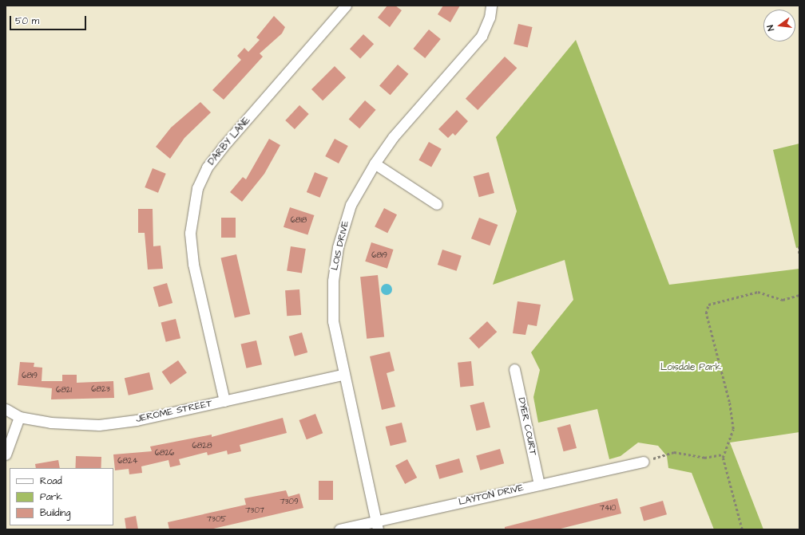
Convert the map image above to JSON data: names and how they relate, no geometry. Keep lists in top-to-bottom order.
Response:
{
  "streets": {
    "street": [
      "DARBY LANE",
      "LOIS DRIVE",
      "JEROME STREET",
      "DYER COURT",
      "LAYTON DRIVE"
    ]
  },
  "crossings": [
    ["DARBY LANE", "JEROME STREET"],
    ["LOIS DRIVE", "JEROME STREET"],
    ["LOIS DRIVE", "LAYTON DRIVE"],
    ["DYER COURT", "LAYTON DRIVE"]
  ],
  "parks": ["Loisdale Park"],
  "house_numbers": [
    "6818",
    "6819",
    "6819",
    "6823",
    "6821",
    "6828",
    "6826",
    "6824",
    "7309",
    "7410",
    "7307",
    "7305"
  ],
  "legend": ["Road", "Park", "Building"],
  "scale_bar": "50 m",
  "north": "left"
}
